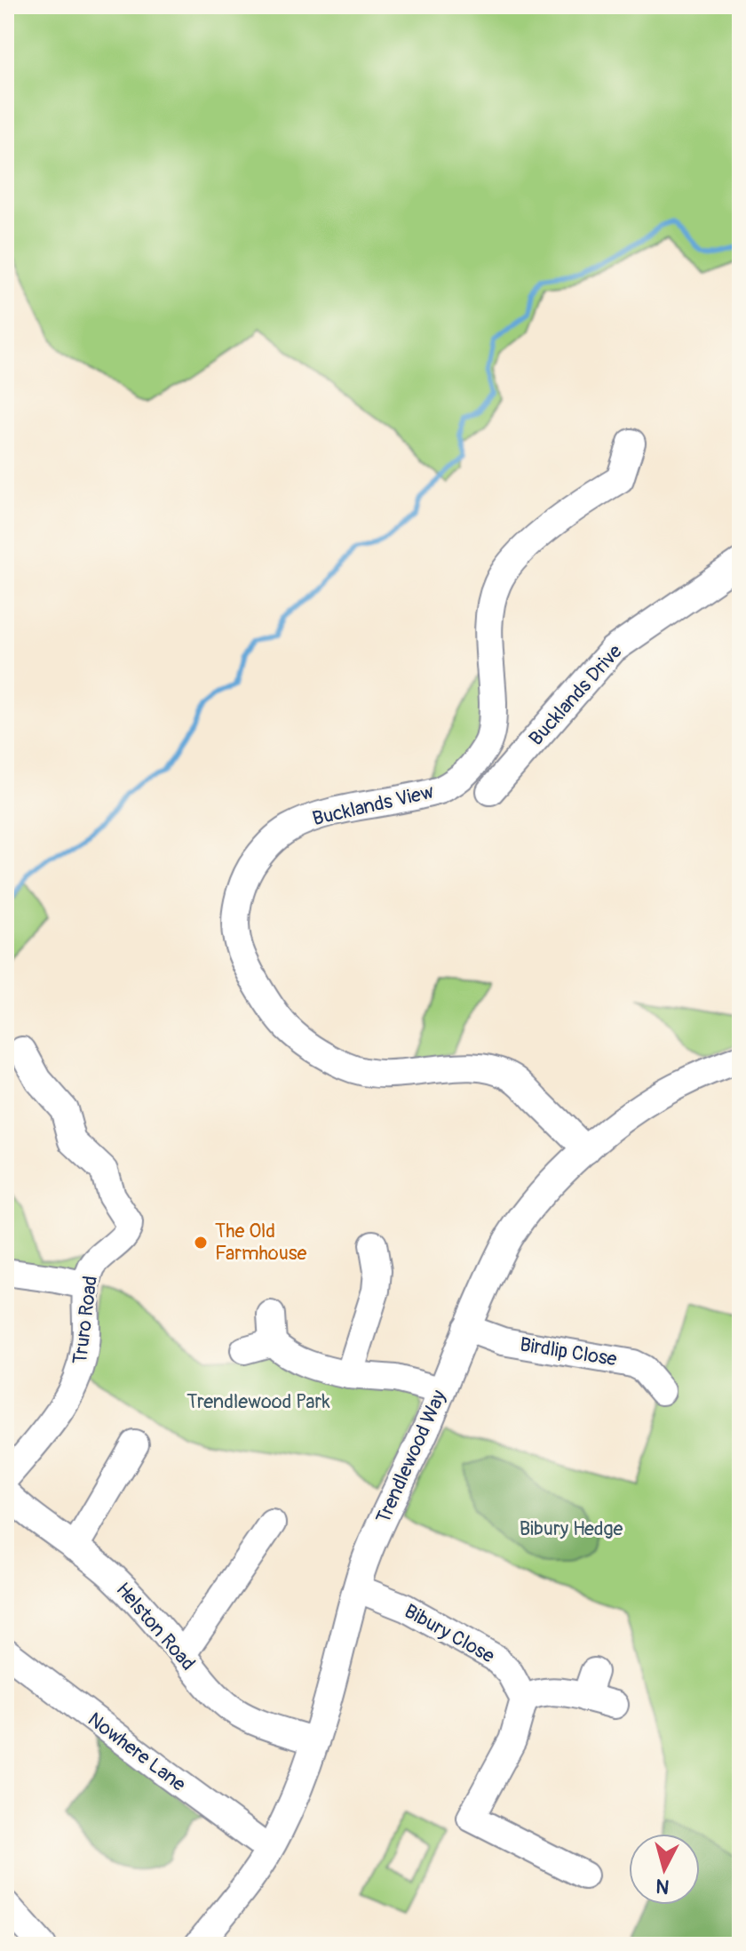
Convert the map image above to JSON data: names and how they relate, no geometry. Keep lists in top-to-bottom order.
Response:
{
  "streets": {
    "street": [
      "Bucklands Drive",
      "Bucklands View",
      "Truro Road",
      "Birdlip Close",
      "Trendlewood Way",
      "Helston Road",
      "Bibury Close",
      "Nowhere Lane"
    ]
  },
  "crossings": [
    ["Bucklands View", "Trendlewood Way"],
    ["Birdlip Close", "Trendlewood Way"],
    ["Trendlewood Way", "Helston Road"],
    ["Trendlewood Way", "Bibury Close"],
    ["Trendlewood Way", "Nowhere Lane"]
  ],
  "parks": ["Trendlewood Park", "Bibury Hedge"],
  "places": ["The Old Farmhouse"],
  "north": "bottom"
}
